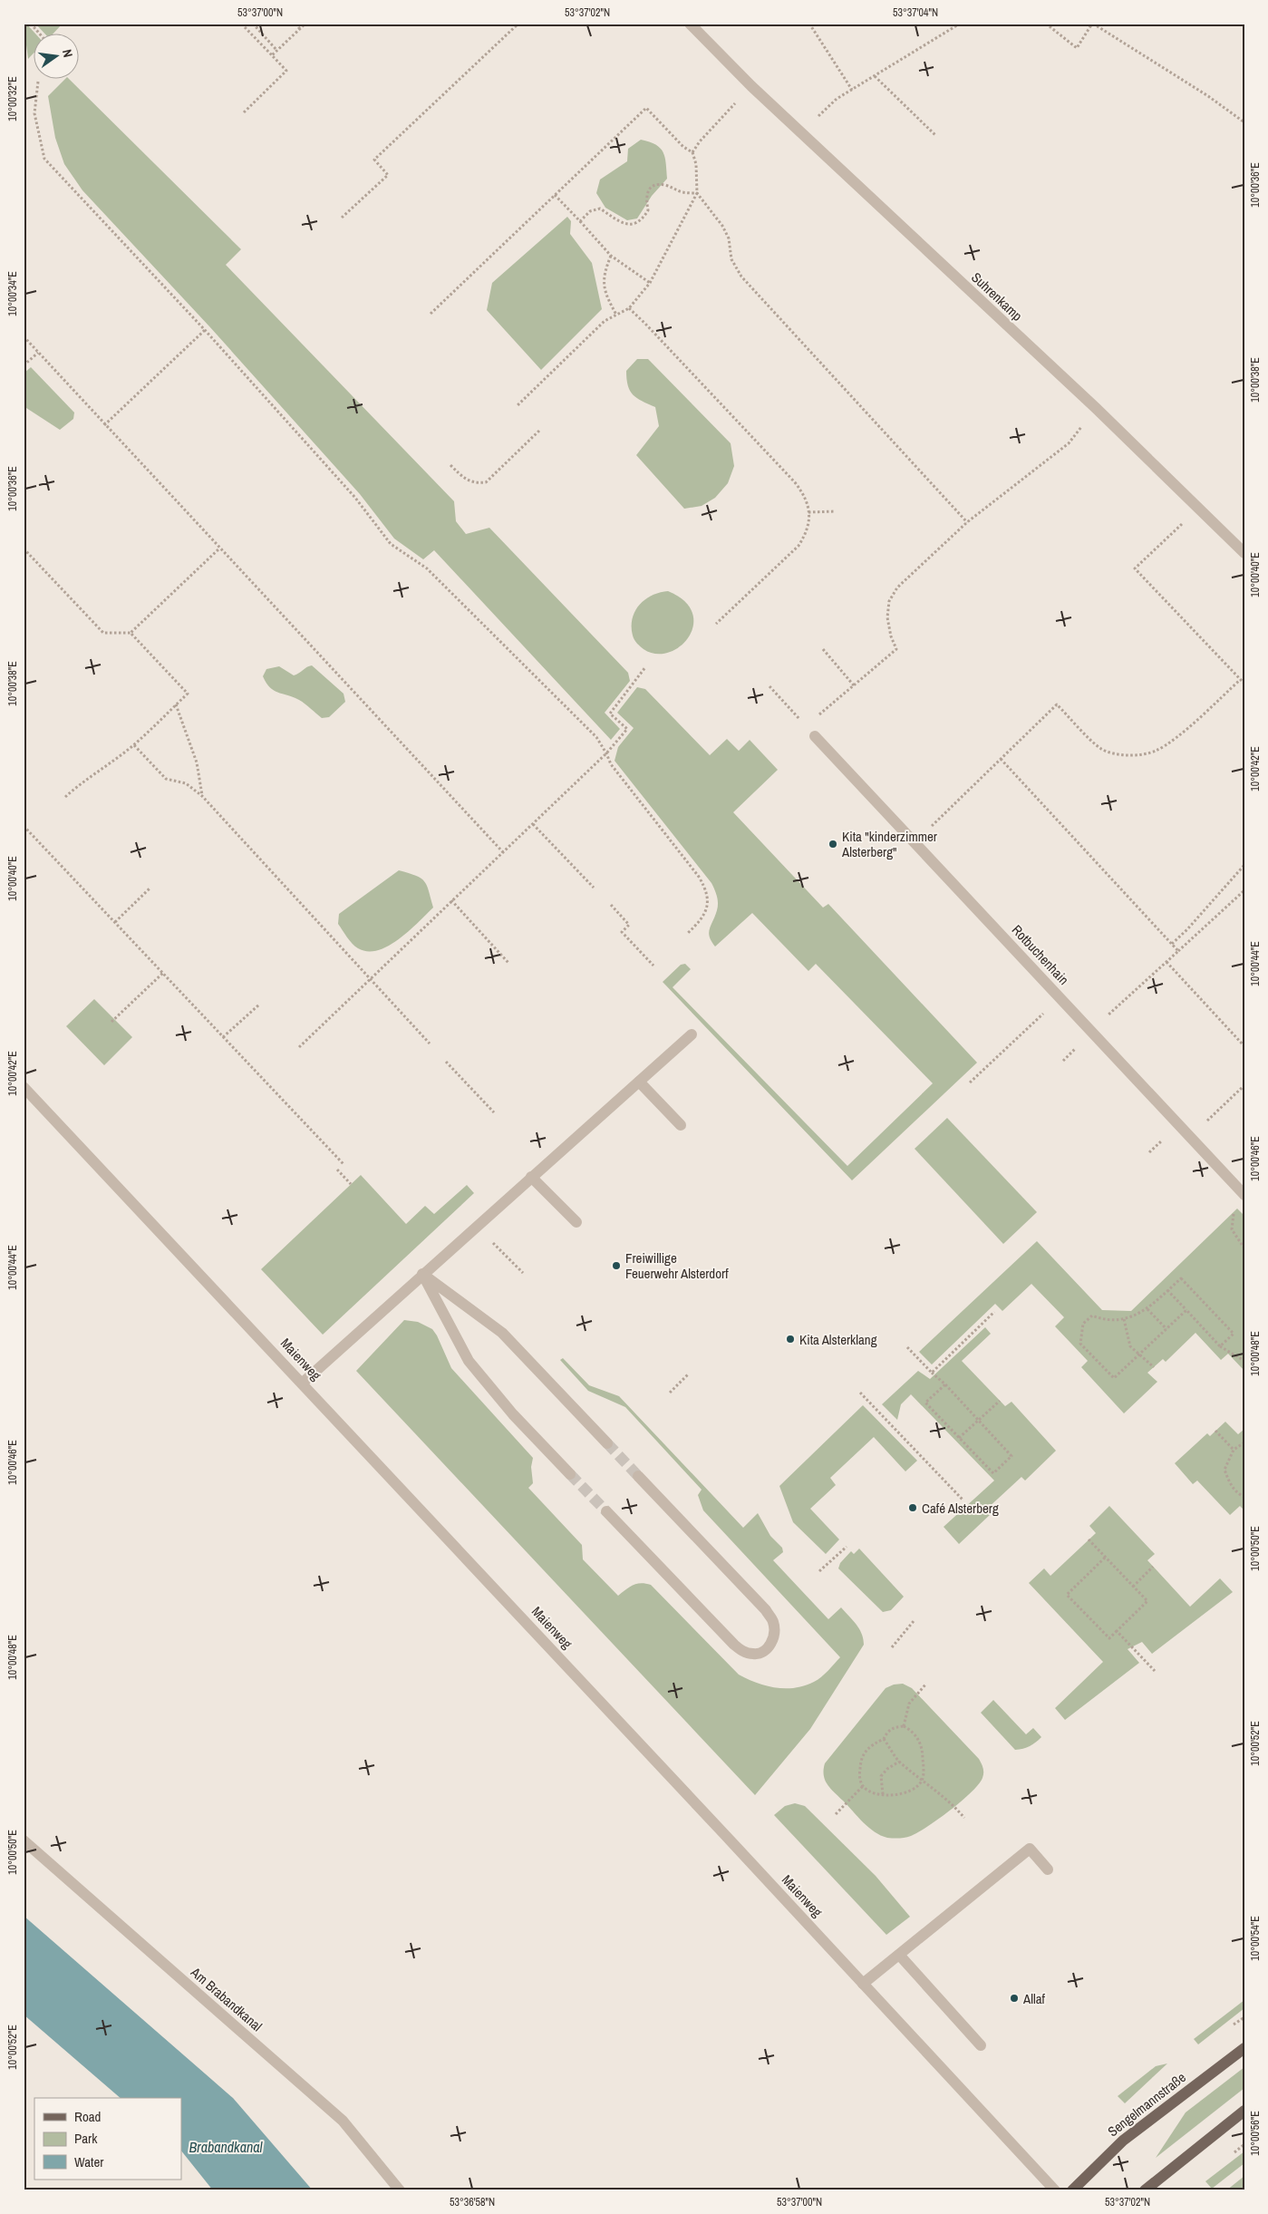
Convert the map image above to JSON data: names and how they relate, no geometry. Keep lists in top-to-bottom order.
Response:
{
  "streets": {
    "main road": ["Sengelmannstraße"],
    "street": [
      "Suhrenkamp",
      "Rotbuchenhain",
      "Maienweg",
      "Am Brabandkanal"
    ]
  },
  "water": ["Brabandkanal"],
  "places": [
    "Kita \"kinderzimmer Alsterberg\"",
    "Freiwillige Feuerwehr Alsterdorf",
    "Kita Alsterklang",
    "Café Alsterberg",
    "Allaf"
  ],
  "legend": ["Road", "Park", "Water"],
  "north": "right",
  "coordinates": [
    "53°37'00\"N",
    "53°37'02\"N",
    "53°37'04\"N",
    "10°00'32\"E",
    "10°00'36\"E",
    "10°00'34\"E",
    "10°00'38\"E",
    "10°00'40\"E",
    "10°00'42\"E",
    "10°00'44\"E",
    "10°00'46\"E",
    "10°00'48\"E",
    "10°00'50\"E",
    "10°00'52\"E",
    "10°00'54\"E",
    "10°00'56\"E",
    "53°36'58\"N"
  ]
}
